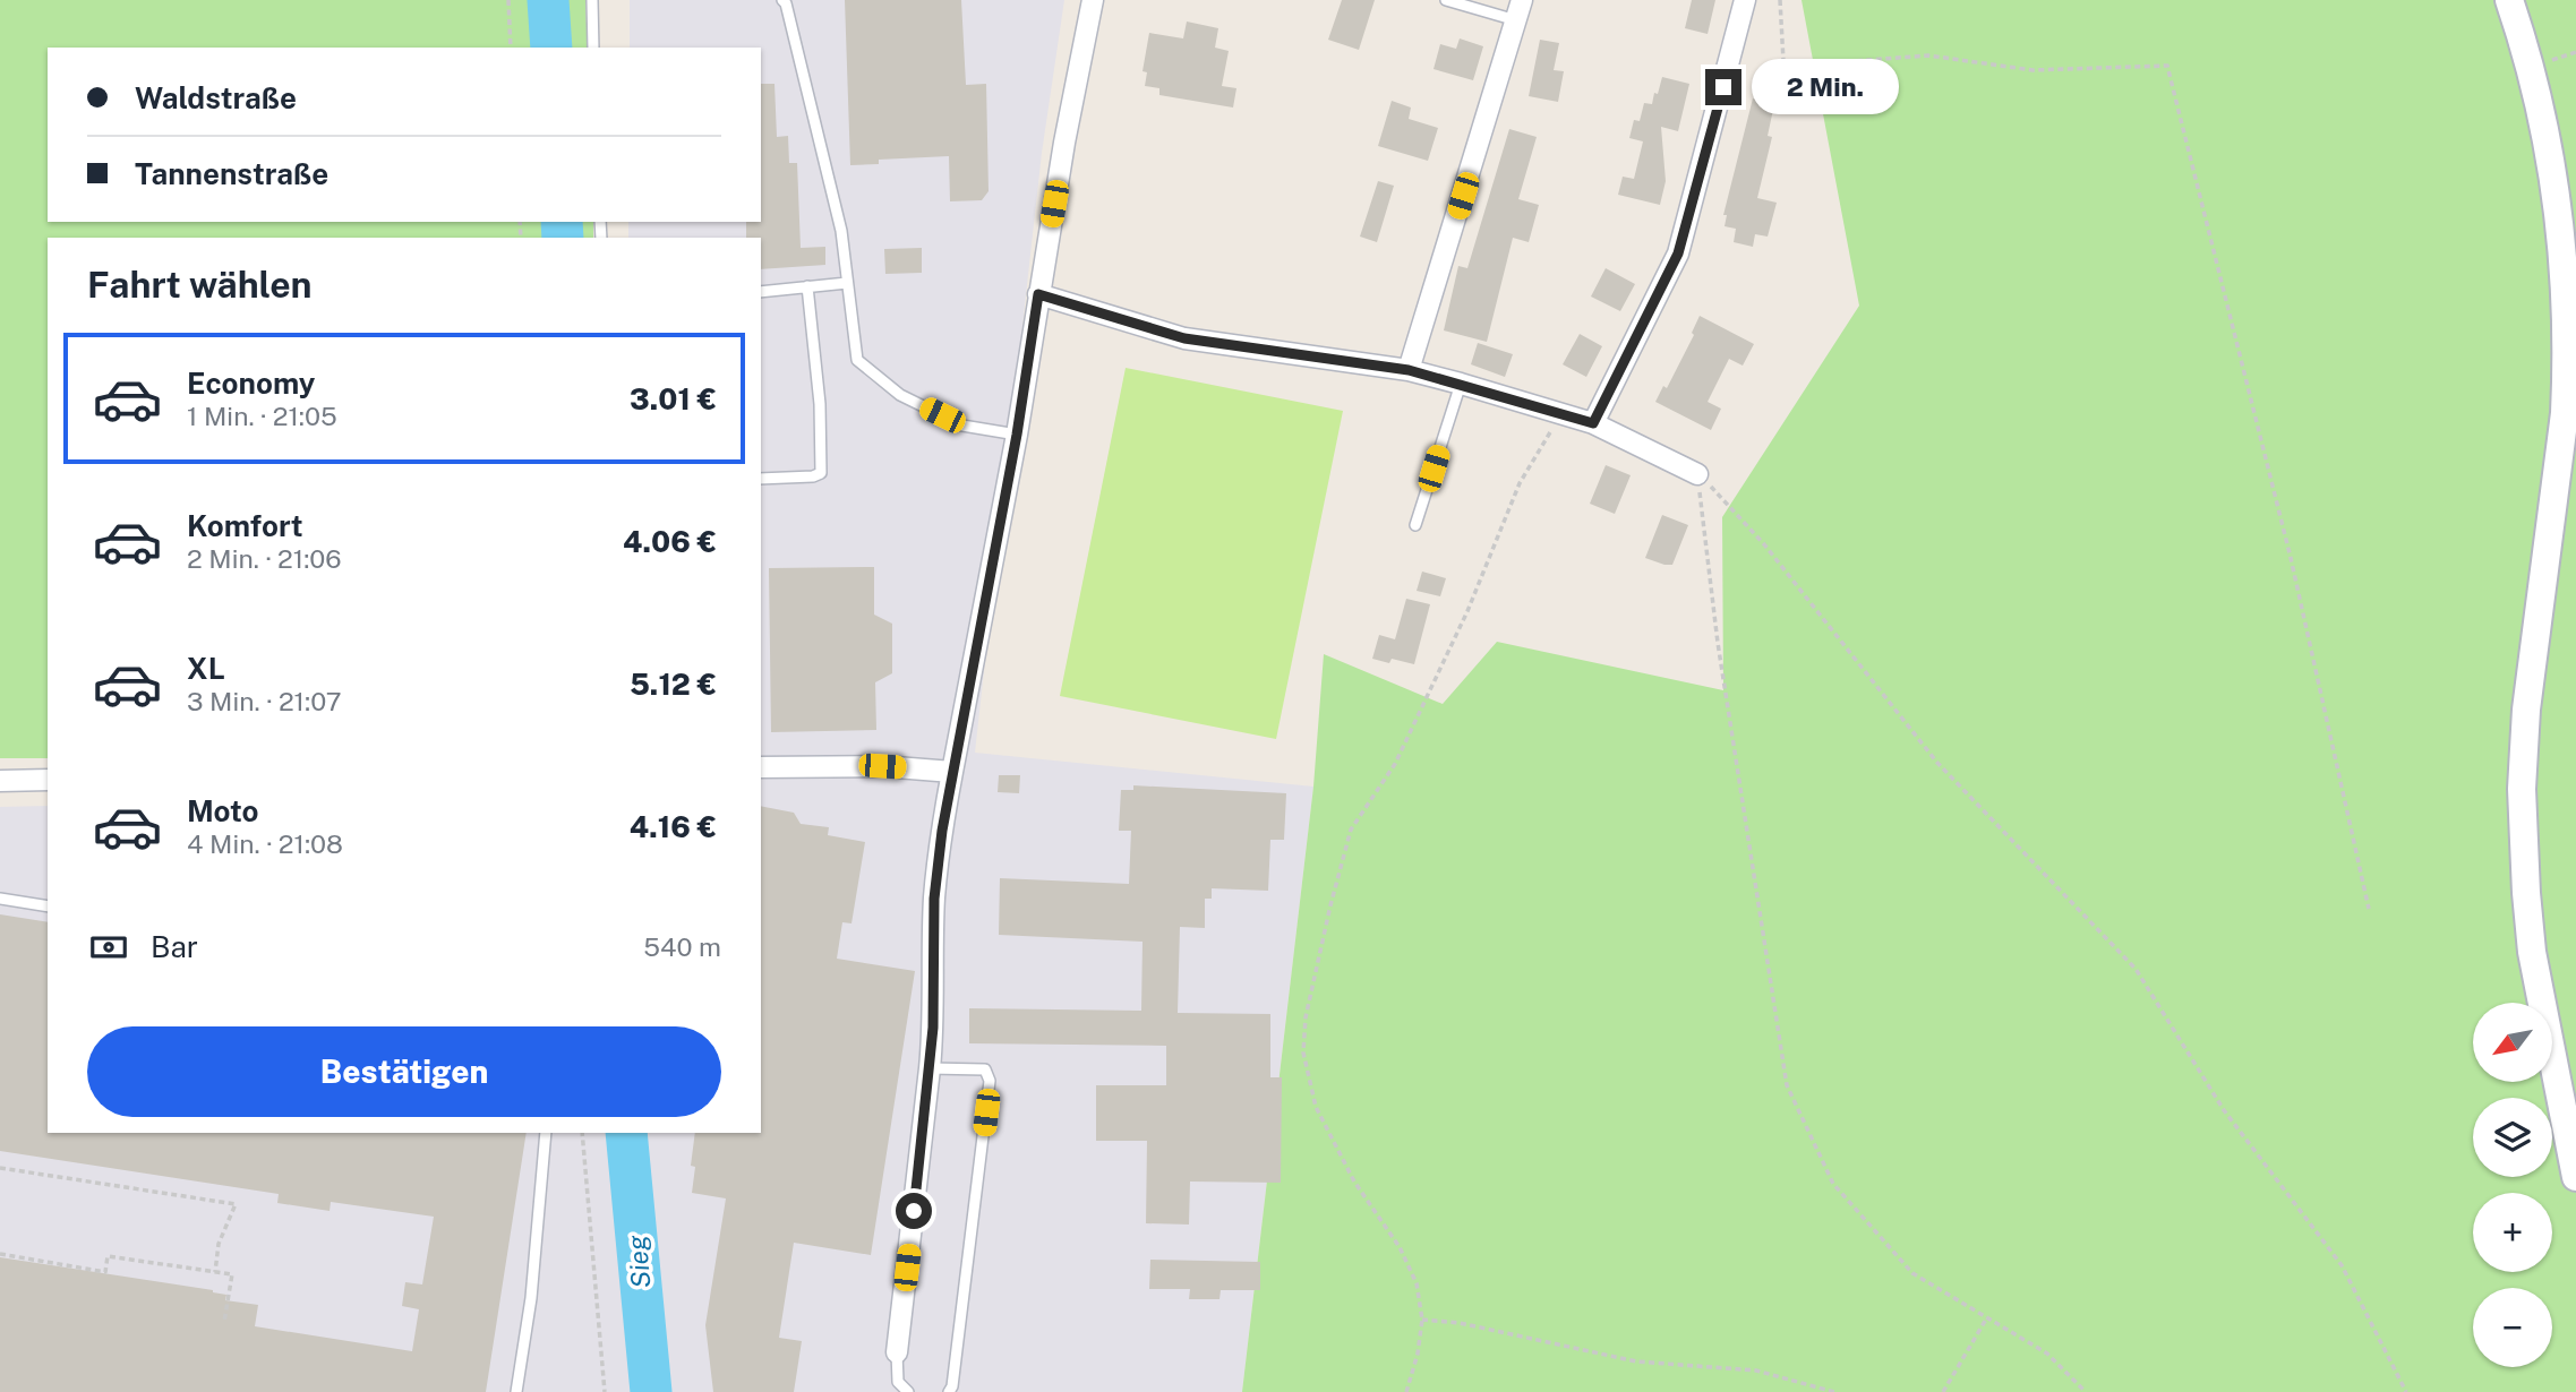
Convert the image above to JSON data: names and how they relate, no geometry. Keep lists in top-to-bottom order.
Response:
{
  "water": ["Sieg"],
  "north": "bottom left",
  "page": {
    "banner": ["Waldstraße", "Tannenstraße"],
    "bubble": "2 Min.",
    "heading": "Fahrt wählen",
    "list": [
      {
        "name": "Economy",
        "note": "1 Min. · 21:05",
        "value": "3.01 €"
      },
      {
        "name": "Komfort",
        "note": "2 Min. · 21:06",
        "value": "4.06 €"
      },
      {
        "name": "XL",
        "note": "3 Min. · 21:07",
        "value": "5.12 €"
      },
      {
        "name": "Moto",
        "note": "4 Min. · 21:08",
        "value": "4.16 €"
      }
    ],
    "pay": ["Bar", "540 m"],
    "map_buttons": ["+", "−"],
    "buttons": "Bestätigen"
  }
}
